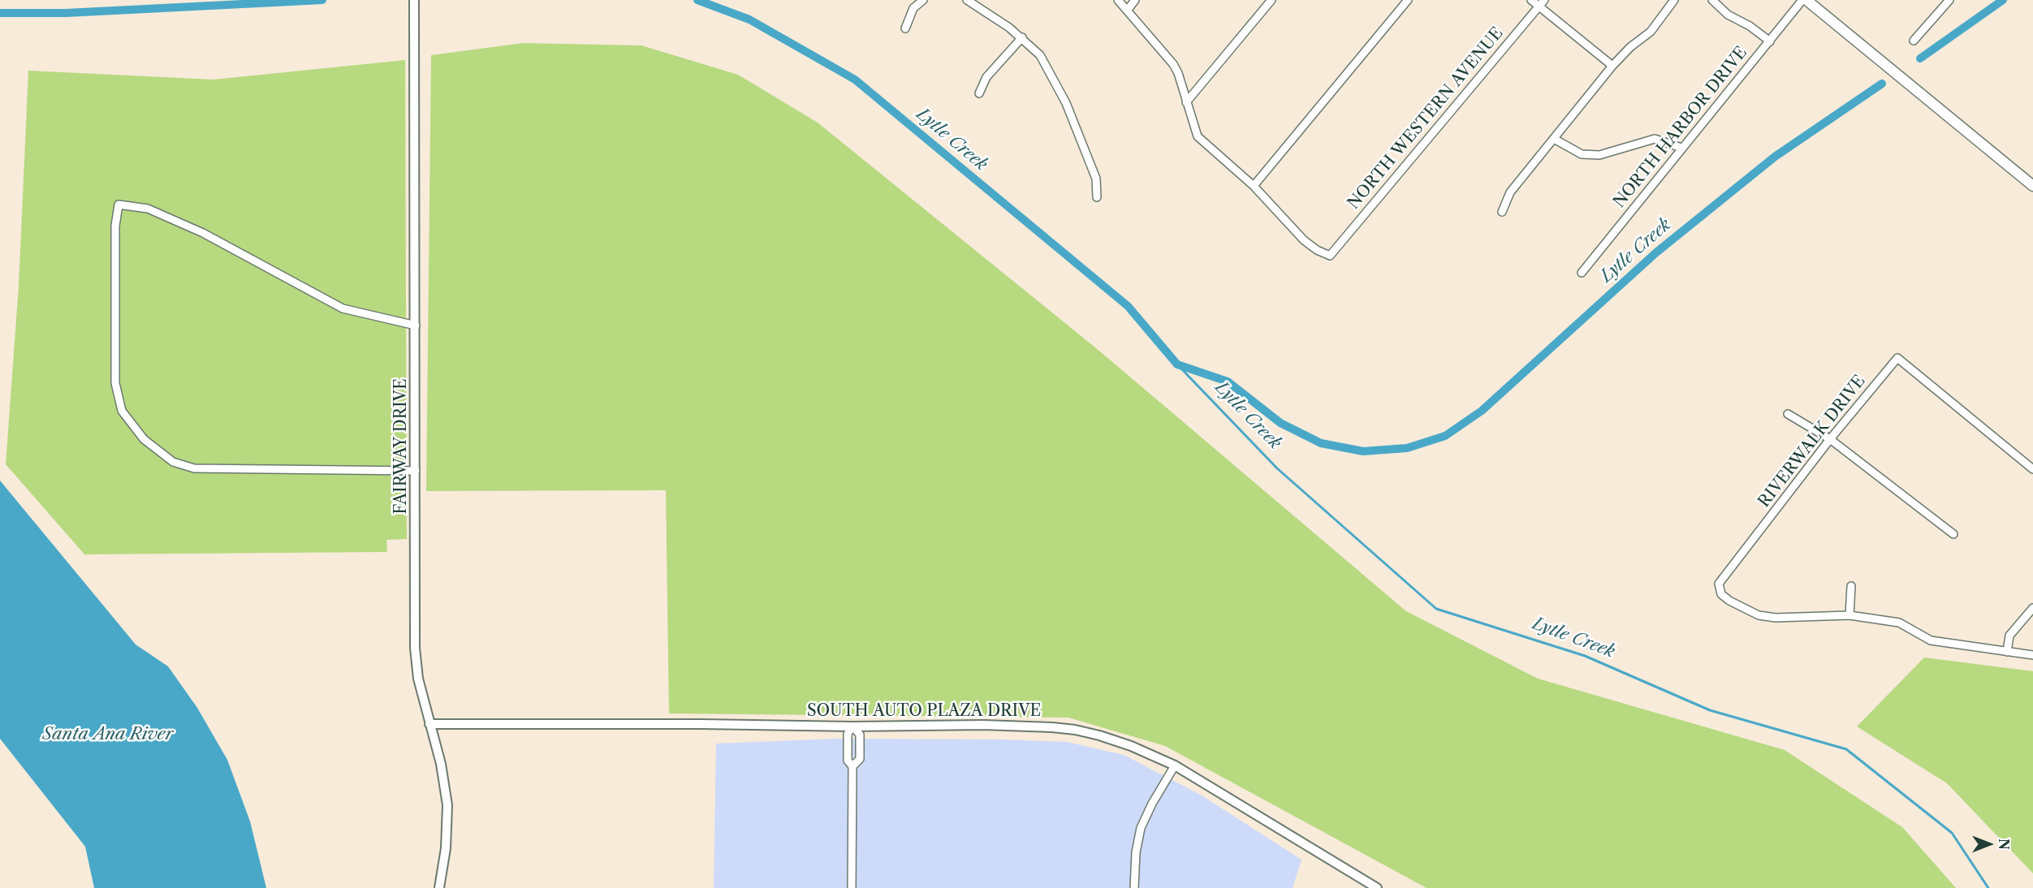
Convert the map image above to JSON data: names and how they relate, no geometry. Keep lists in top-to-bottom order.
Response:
{
  "streets": {
    "street": [
      "NORTH WESTERN AVENUE",
      "NORTH HARBOR DRIVE",
      "RIVERWALK DRIVE",
      "FAIRWAY DRIVE",
      "SOUTH AUTO PLAZA DRIVE"
    ]
  },
  "crossings": [
    ["FAIRWAY DRIVE", "SOUTH AUTO PLAZA DRIVE"]
  ],
  "water": ["Lytle Creek", "Santa Ana River"],
  "north": "right"
}
